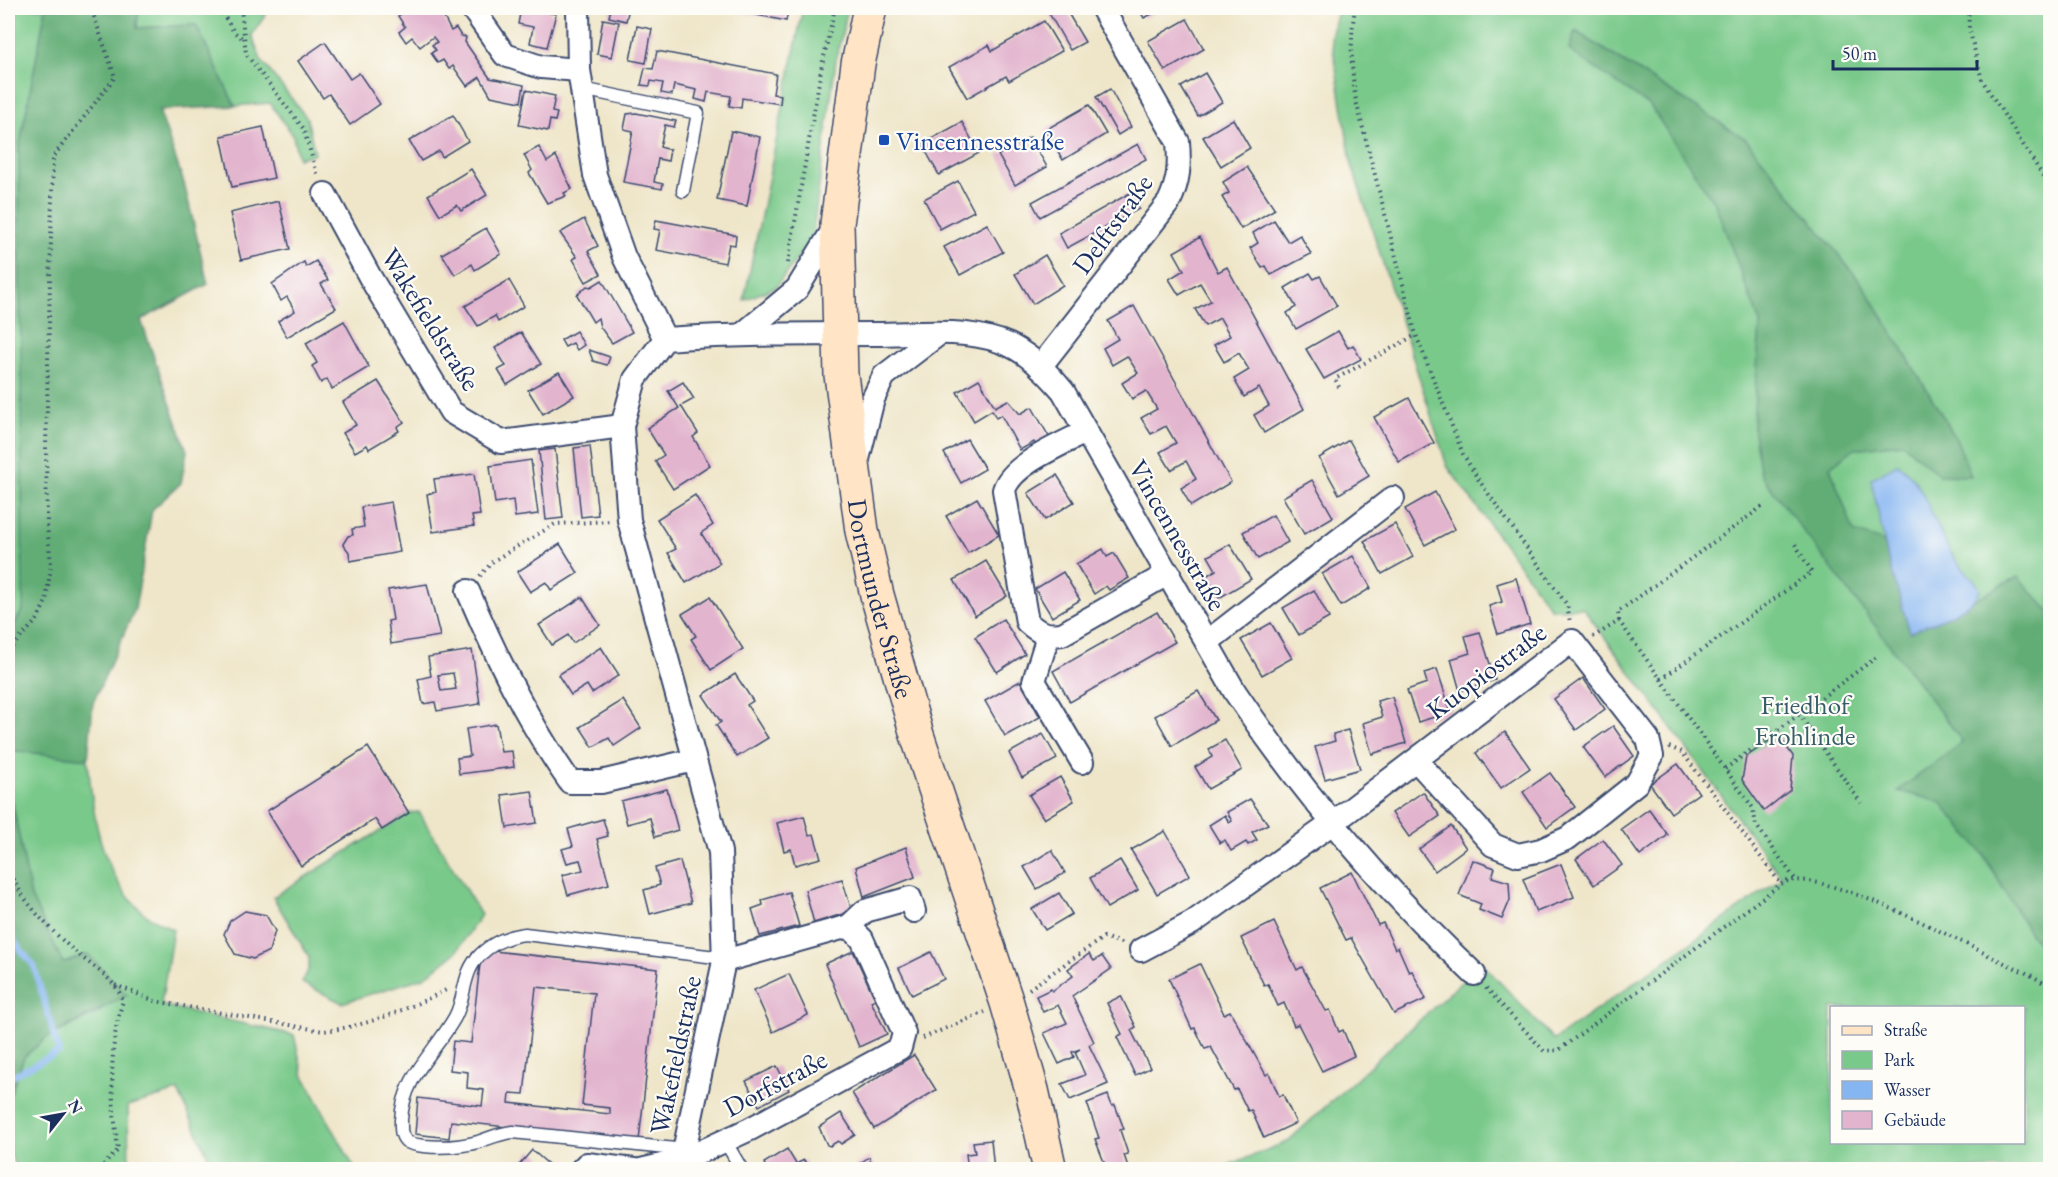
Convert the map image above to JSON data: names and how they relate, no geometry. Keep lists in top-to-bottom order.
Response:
{
  "streets": {
    "main road": ["Dortmunder Straße"],
    "street": [
      "Delftstraße",
      "Wakefieldstraße",
      "Vincennesstraße",
      "Kuopiostraße",
      "Dorfstraße"
    ]
  },
  "crossings": [
    ["Delftstraße", "Vincennesstraße"],
    ["Wakefieldstraße", "Dorfstraße"],
    ["Vincennesstraße", "Dortmunder Straße"],
    ["Vincennesstraße", "Kuopiostraße"]
  ],
  "parks": ["Friedhof Frohlinde"],
  "places": {
    "transit": ["Vincennesstraße"]
  },
  "legend": [
    "Straße",
    "Park",
    "Wasser",
    "Gebäude"
  ],
  "scale_bar": "50 m",
  "north": "top right"
}
